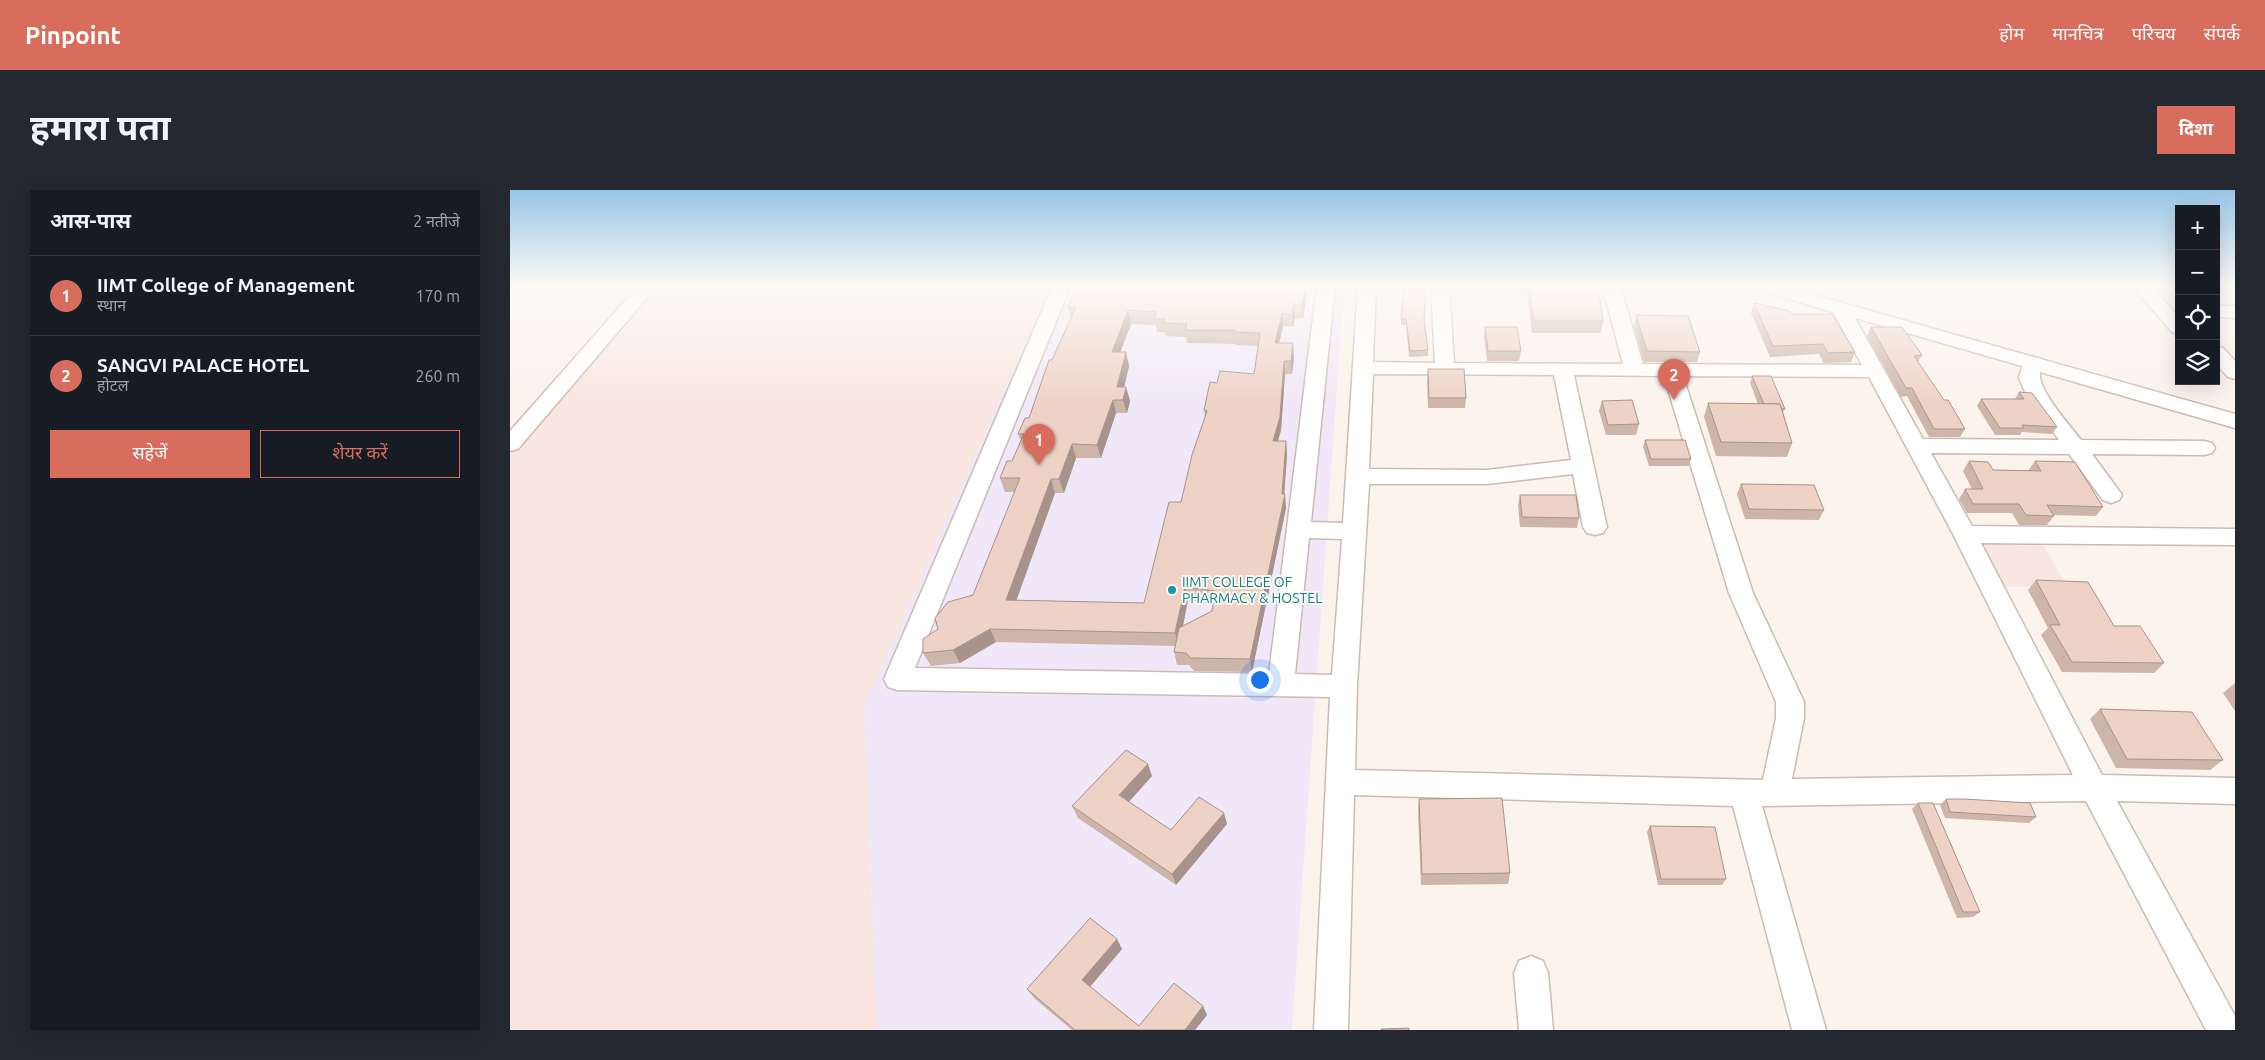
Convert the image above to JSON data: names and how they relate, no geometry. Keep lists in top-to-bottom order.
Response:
{
  "places": ["IIMT COLLEGE OF PHARMACY & HOSTEL"],
  "page": {
    "header": "Pinpoint",
    "nav": [
      "होम",
      "मानचित्र",
      "परिचय",
      "संपर्क"
    ],
    "buttons": [
      "दिशा",
      ["सहेजें", "शेयर करें"]
    ],
    "title": "हमारा पता",
    "heading": ["आस-पास", "2 नतीजे"],
    "map_buttons": ["+", "−"],
    "list": [
      {
        "mark": "1",
        "name": "IIMT College of Management",
        "note": "स्थान",
        "value": "170 m"
      },
      {
        "mark": "2",
        "name": "SANGVI PALACE HOTEL",
        "note": "होटल",
        "value": "260 m"
      }
    ],
    "pins": ["2", "1"]
  }
}
